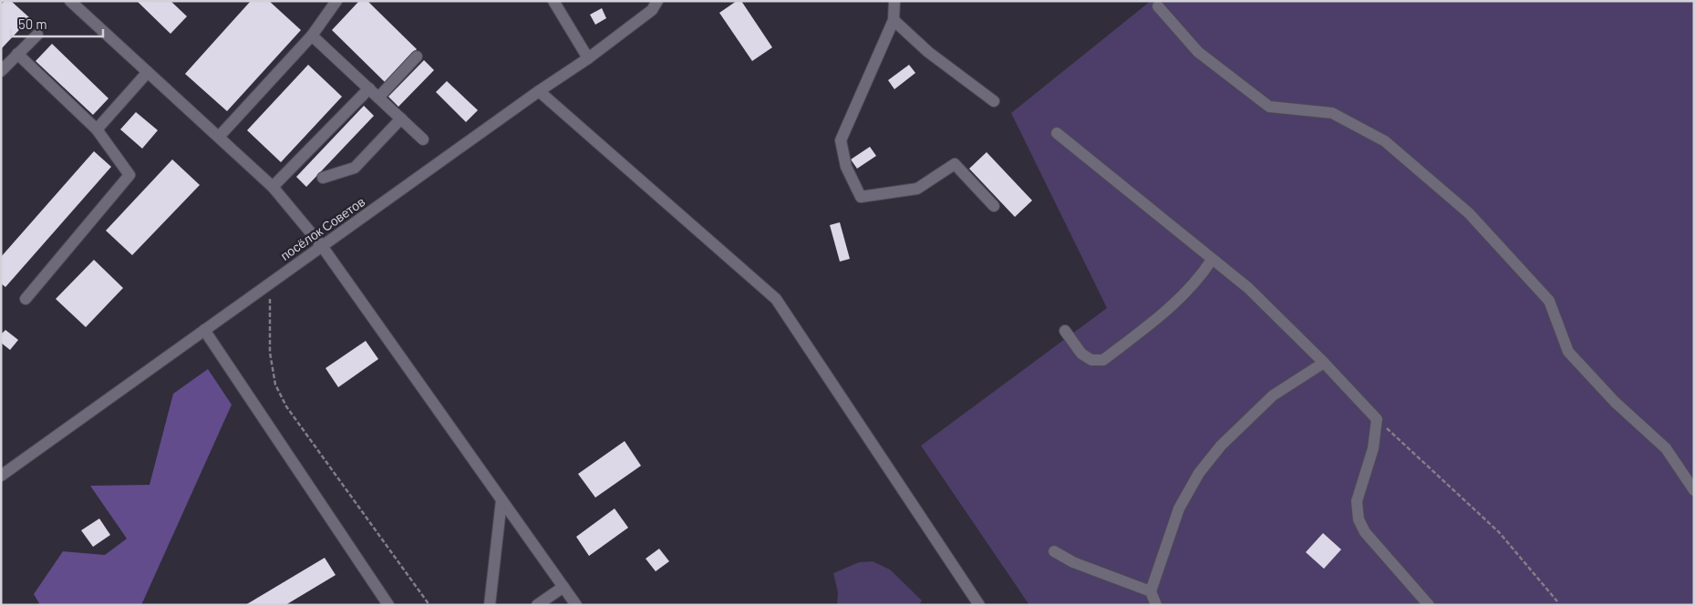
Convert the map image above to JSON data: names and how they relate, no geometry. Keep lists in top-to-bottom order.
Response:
{
  "streets": {
    "street": ["посёлок Советов"]
  },
  "scale_bar": "50 m"
}
